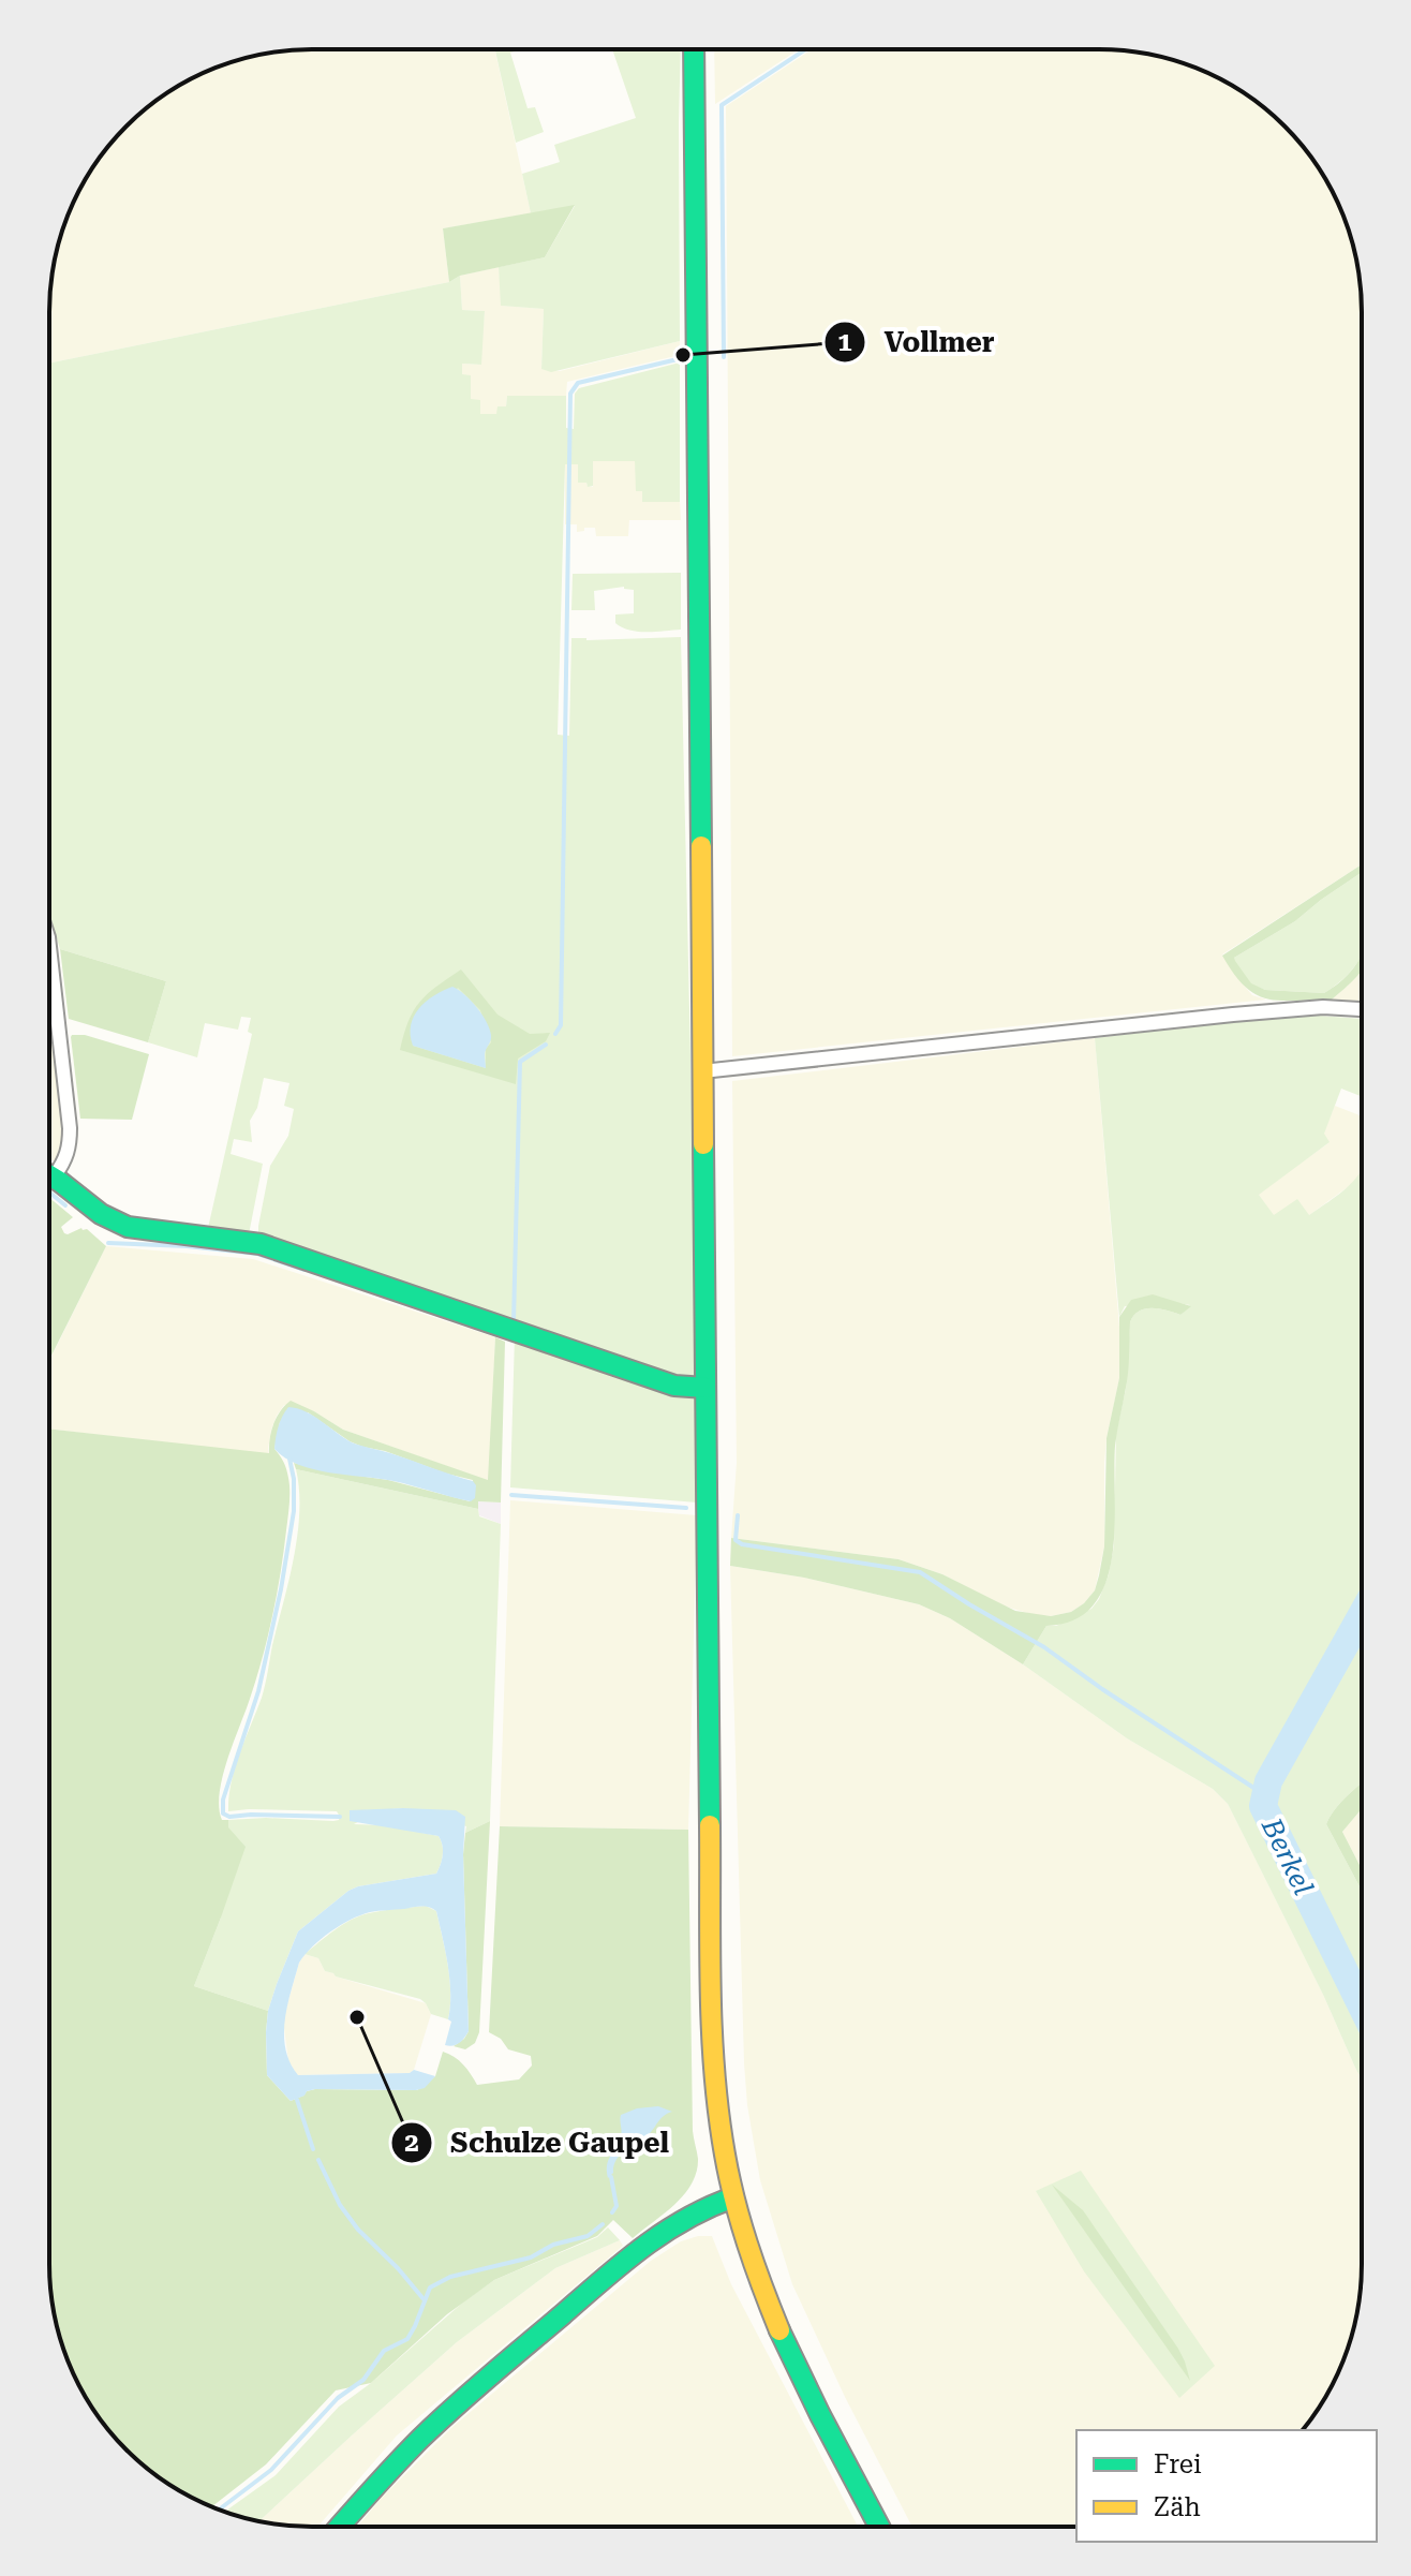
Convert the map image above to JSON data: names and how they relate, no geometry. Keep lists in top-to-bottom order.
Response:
{
  "water": ["Berkel"],
  "places": ["Vollmer", "Schulze Gaupel"],
  "legend": ["Frei", "Zäh"]
}
